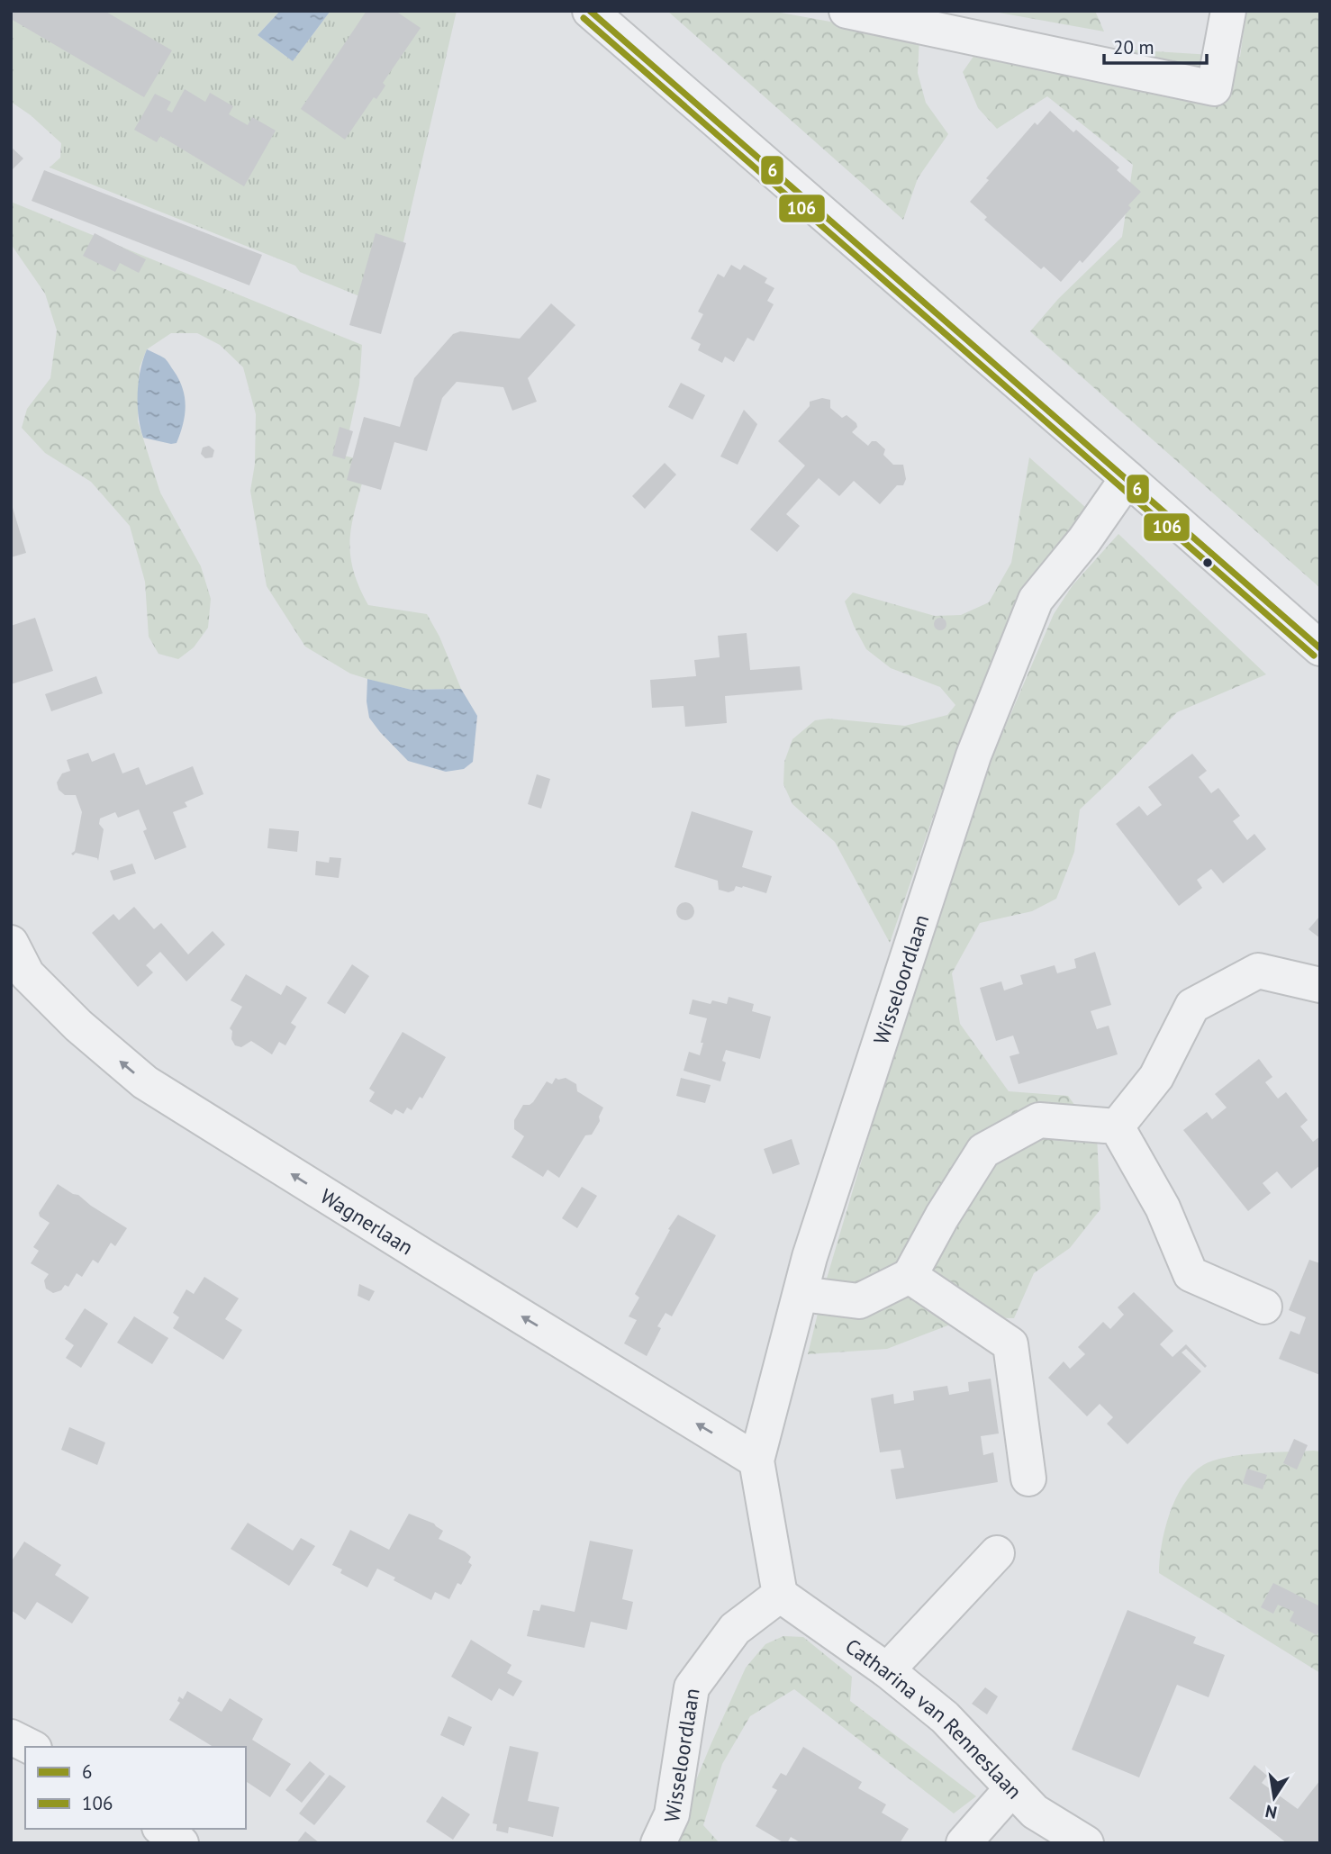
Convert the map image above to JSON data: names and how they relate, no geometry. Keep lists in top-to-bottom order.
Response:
{
  "streets": {
    "street": ["Wisseloordlaan", "Wagnerlaan", "Catharina van Renneslaan"]
  },
  "crossings": [
    ["Wisseloordlaan", "Wagnerlaan"],
    ["Wisseloordlaan", "Catharina van Renneslaan"]
  ],
  "one_way": ["Wagnerlaan"],
  "lines": ["transit line 6", "transit line 106"],
  "legend": ["6", "106"],
  "scale_bar": "20 m",
  "north": "bottom"
}
